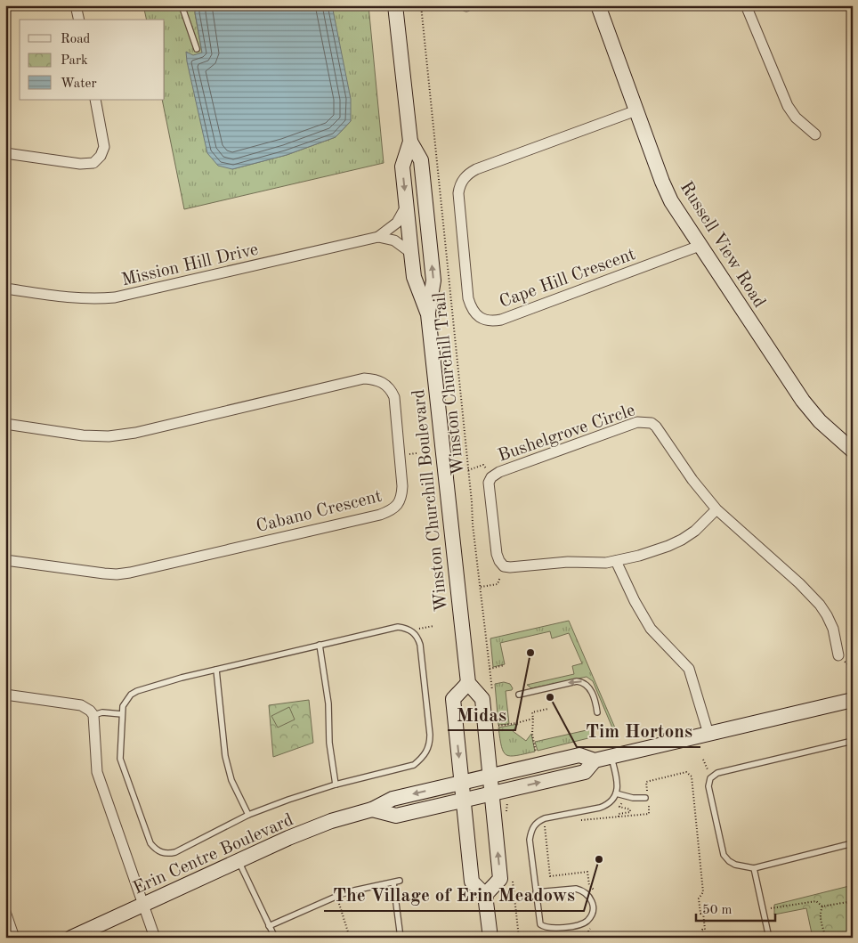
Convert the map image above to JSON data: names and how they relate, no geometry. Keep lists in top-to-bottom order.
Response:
{
  "streets": {
    "street": [
      "Russell View Road",
      "Mission Hill Drive",
      "Cape Hill Crescent",
      "Bushelgrove Circle",
      "Winston Churchill Boulevard",
      "Cabano Crescent",
      "Erin Centre Boulevard"
    ],
    "path": ["Winston Churchill Trail"]
  },
  "crossings": [
    ["Russell View Road", "Cape Hill Crescent"],
    ["Mission Hill Drive", "Winston Churchill Boulevard"]
  ],
  "places": ["Midas", "Tim Hortons", "The Village of Erin Meadows"],
  "legend": ["Road", "Park", "Water"],
  "scale_bar": "50 m"
}
